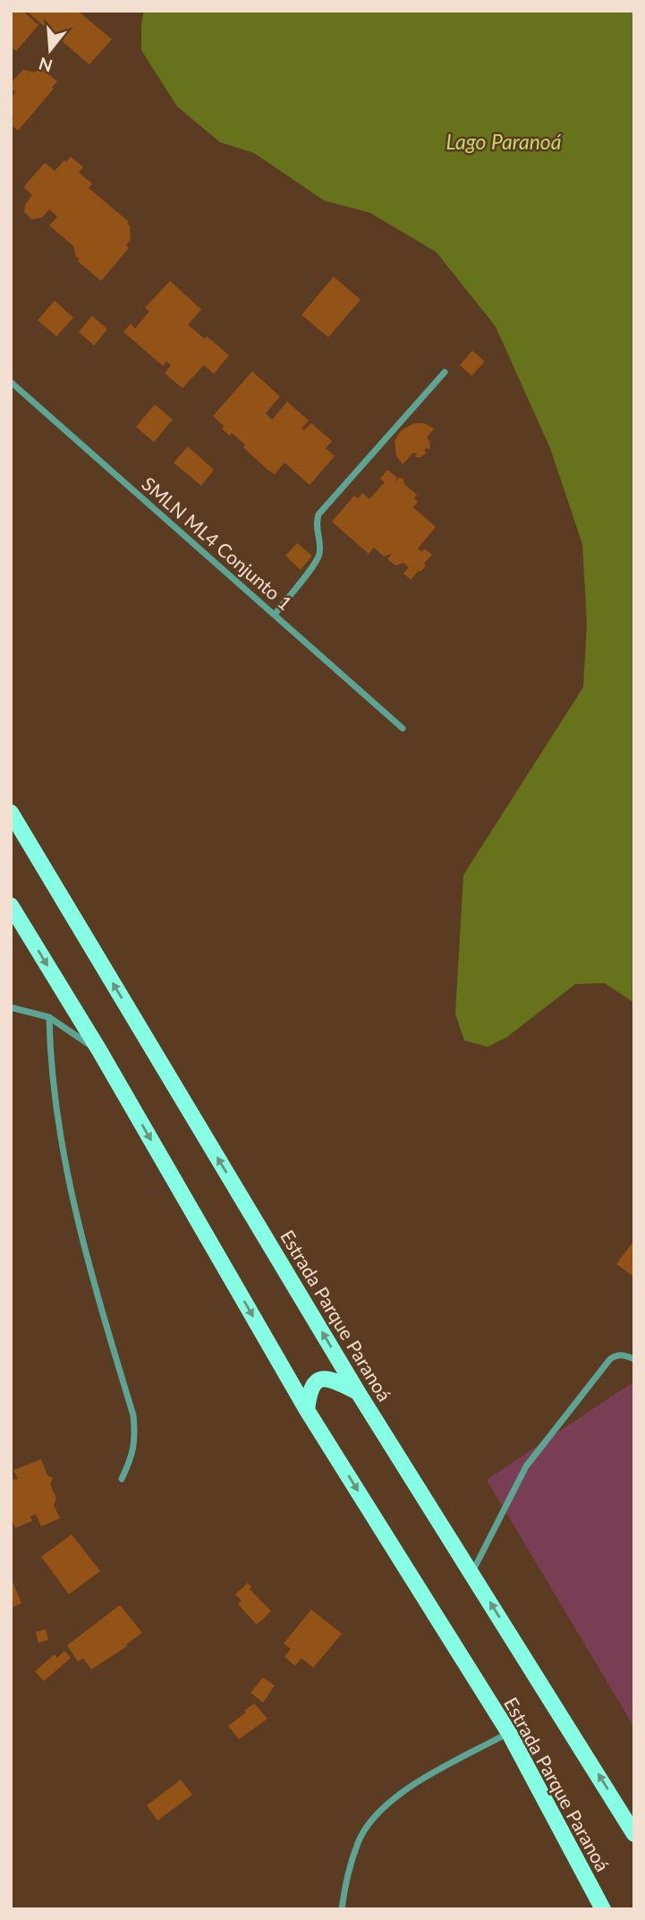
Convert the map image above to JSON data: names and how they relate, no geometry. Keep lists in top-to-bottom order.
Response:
{
  "streets": {
    "main road": ["Estrada Parque Paranoá"],
    "street": ["SMLN ML4 Conjunto 1"]
  },
  "water": ["Lago Paranoá"],
  "north": "bottom"
}
